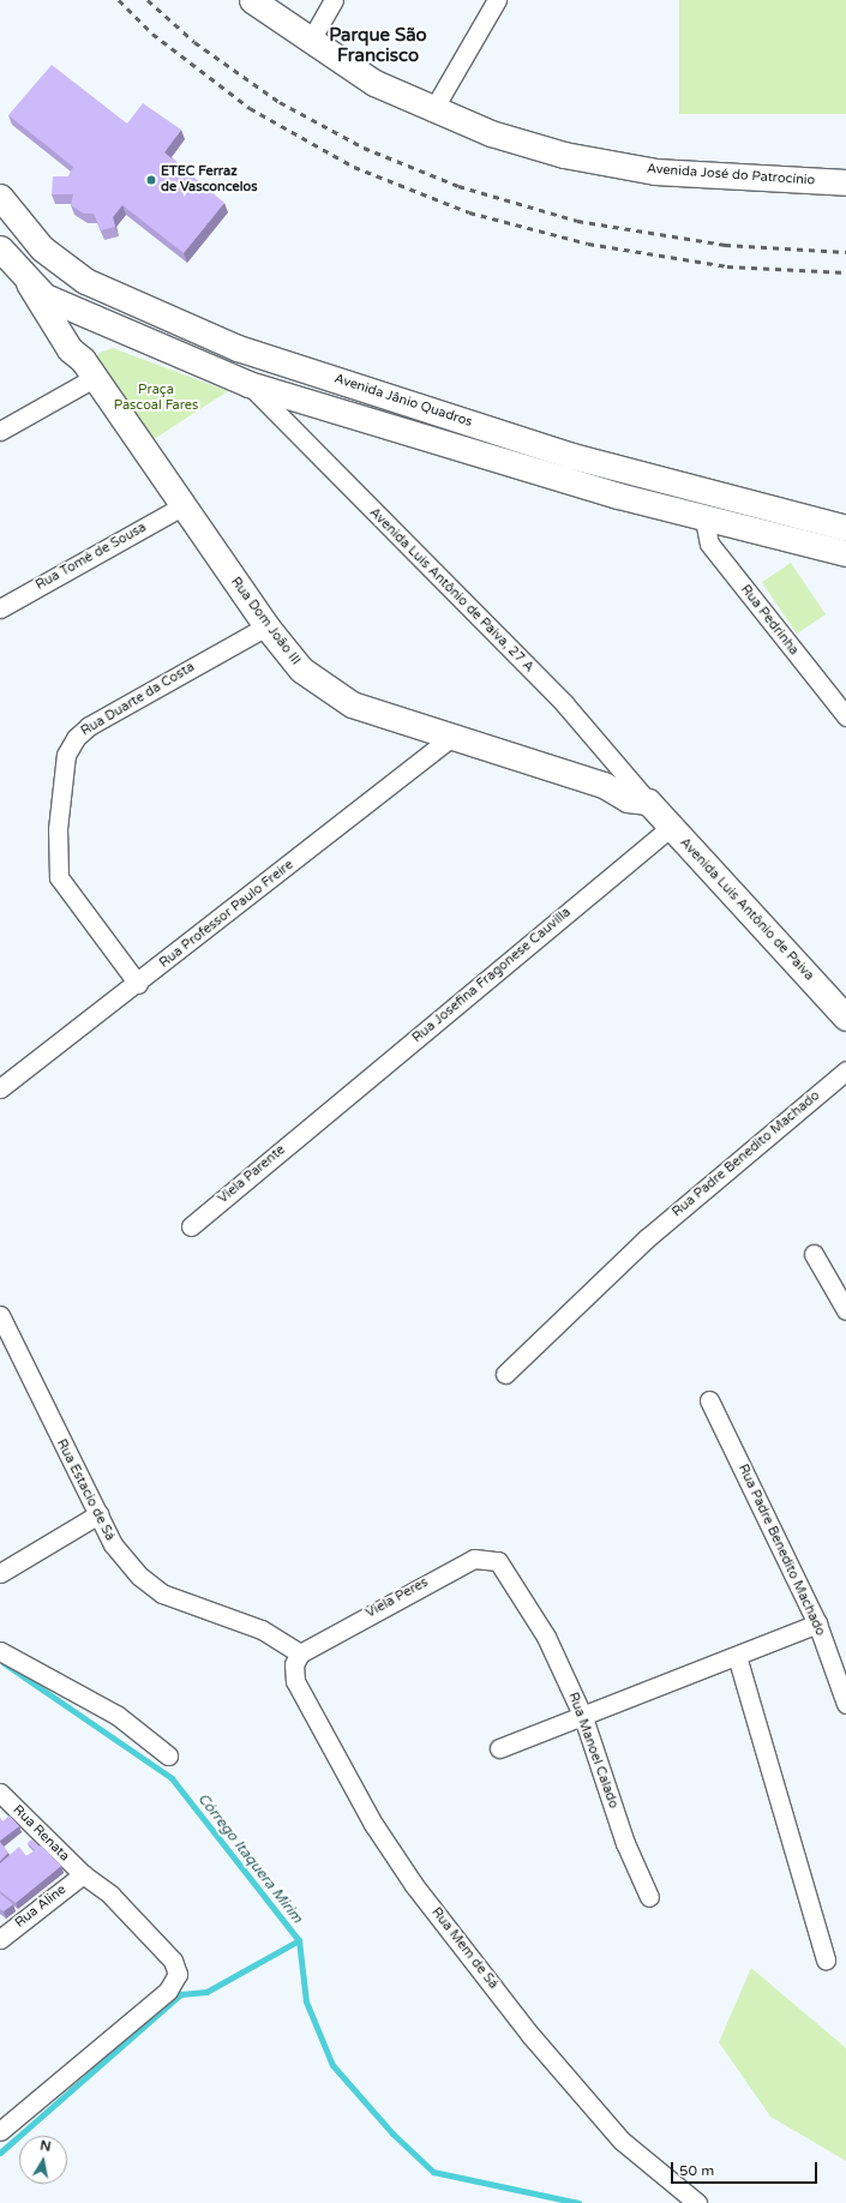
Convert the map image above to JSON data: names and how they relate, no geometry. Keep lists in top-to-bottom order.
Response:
{
  "streets": {
    "main road": [
      "Avenida José do Patrocínio",
      "Avenida Jânio Quadros",
      "Rua Dom João III",
      "Avenida Luis Antônio de Paiva"
    ],
    "street": [
      "Rua Tomé de Sousa",
      "Avenida Luis Antônio de Paiva, 27 A",
      "Rua Pedrinha",
      "Rua Duarte da Costa",
      "Rua Professor Paulo Freire",
      "Rua Josefina Fragonese Cauvilla",
      "Rua Padre Benedito Machado",
      "Viela Parente",
      "Rua Estacio de Sá",
      "Viela Peres",
      "Rua Manoel Calado",
      "Rua Renata",
      "Rua Aline",
      "Rua Mem de Sá"
    ]
  },
  "crossings": [
    ["Rua Tomé de Sousa", "Rua Dom João III"],
    ["Avenida Luis Antônio de Paiva, 27 A", "Rua Dom João III"],
    ["Avenida Luis Antônio de Paiva, 27 A", "Avenida Luis Antônio de Paiva"],
    ["Rua Dom João III", "Rua Duarte da Costa"],
    ["Rua Dom João III", "Avenida Luis Antônio de Paiva"],
    ["Rua Dom João III", "Rua Professor Paulo Freire"],
    ["Rua Duarte da Costa", "Rua Professor Paulo Freire"],
    ["Avenida Luis Antônio de Paiva", "Rua Josefina Fragonese Cauvilla"],
    ["Rua Josefina Fragonese Cauvilla", "Viela Parente"],
    ["Rua Estacio de Sá", "Viela Peres"],
    ["Rua Estacio de Sá", "Rua Mem de Sá"],
    ["Viela Peres", "Rua Manoel Calado"],
    ["Viela Peres", "Rua Mem de Sá"],
    ["Rua Renata", "Rua Aline"]
  ],
  "districts": ["Parque São Francisco"],
  "water": ["Córrego Itaquera Mirim"],
  "parks": ["Praça Pascoal Fares"],
  "places": ["ETEC Ferraz de Vasconcelos"],
  "scale_bar": "50 m",
  "north": "top"
}
